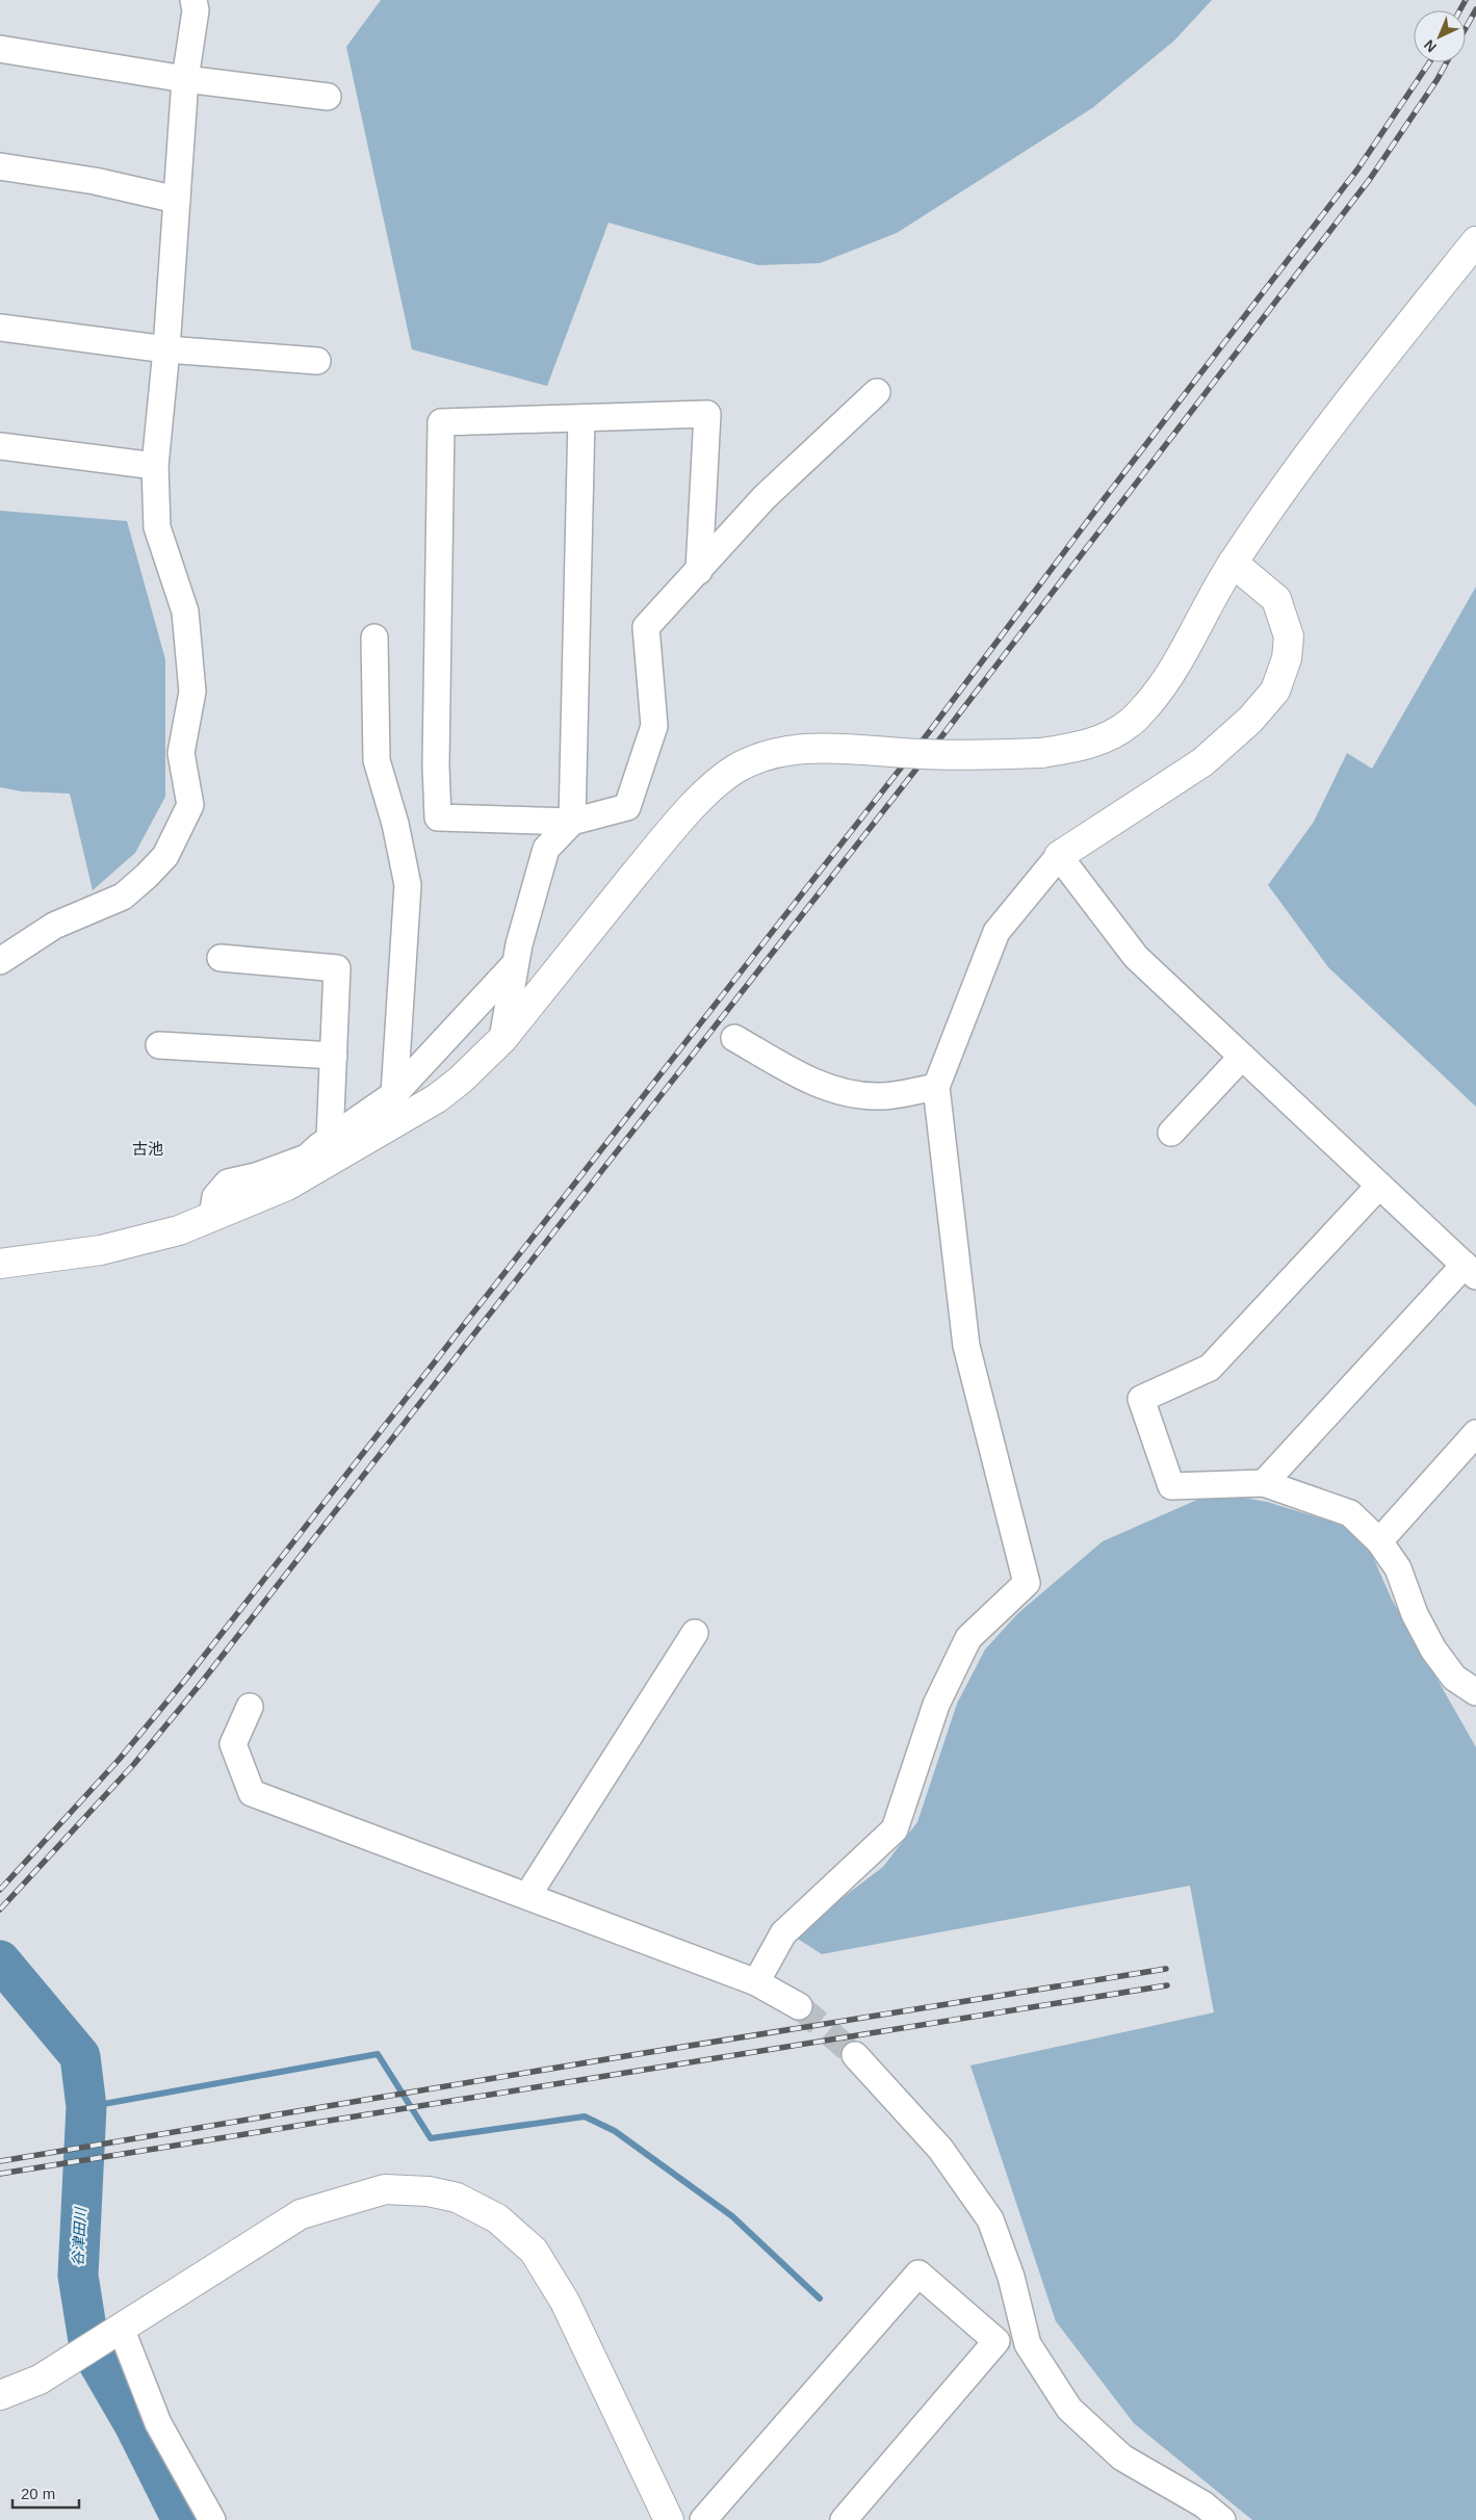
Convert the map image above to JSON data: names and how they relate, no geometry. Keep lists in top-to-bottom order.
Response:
{
  "districts": ["古池"],
  "water": ["谷津田川"],
  "scale_bar": "20 m",
  "north": "bottom left"
}
